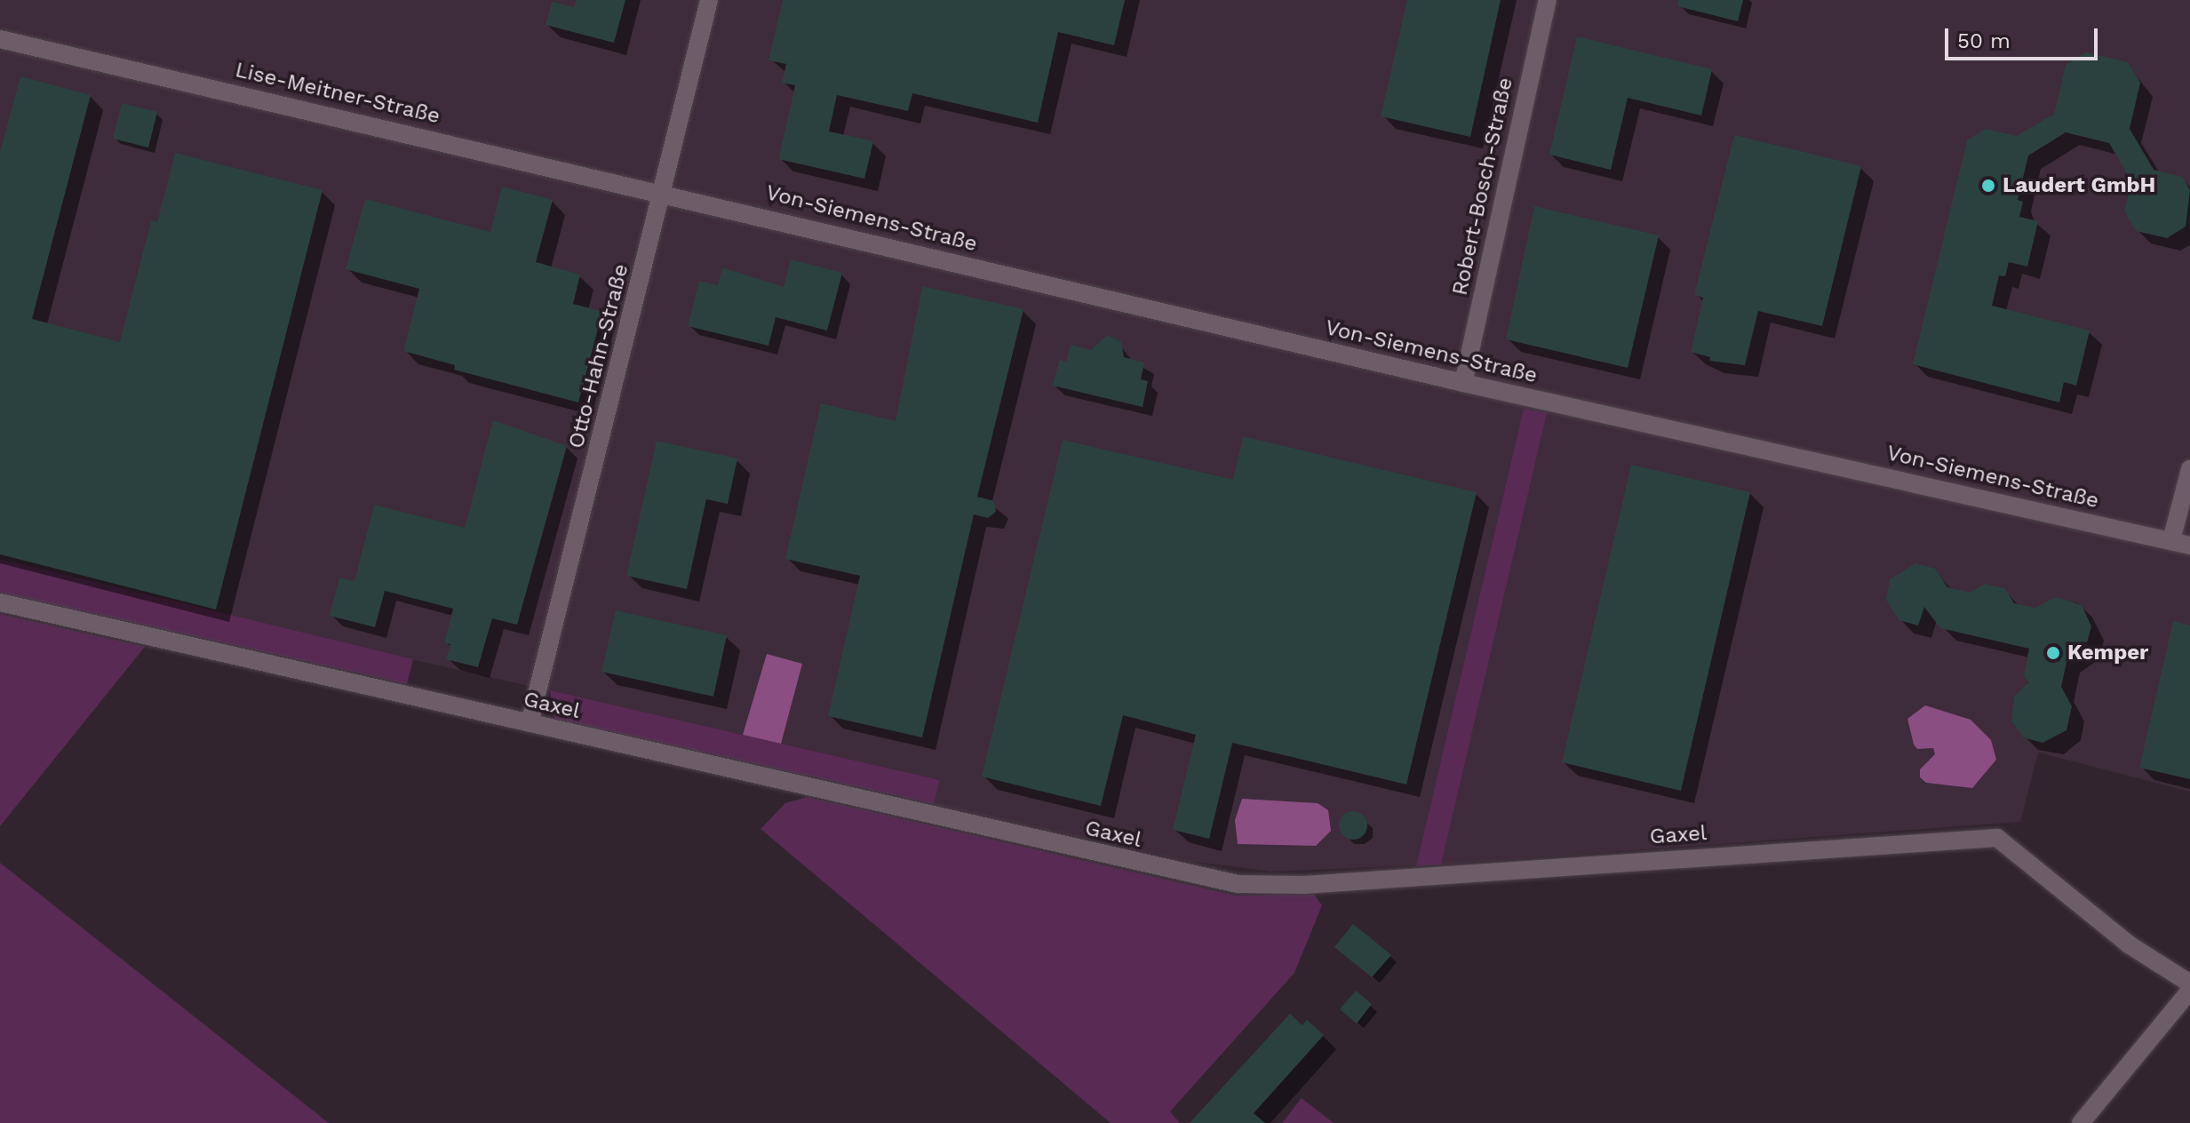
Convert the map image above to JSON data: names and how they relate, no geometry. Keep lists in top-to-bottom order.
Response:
{
  "streets": {
    "street": [
      "Lise-Meitner-Straße",
      "Robert-Bosch-Straße",
      "Von-Siemens-Straße",
      "Otto-Hahn-Straße",
      "Gaxel"
    ]
  },
  "crossings": [
    ["Lise-Meitner-Straße", "Von-Siemens-Straße"],
    ["Lise-Meitner-Straße", "Otto-Hahn-Straße"],
    ["Robert-Bosch-Straße", "Von-Siemens-Straße"],
    ["Von-Siemens-Straße", "Otto-Hahn-Straße"],
    ["Otto-Hahn-Straße", "Gaxel"]
  ],
  "places": ["Laudert GmbH", "Kemper"],
  "scale_bar": "50 m"
}
